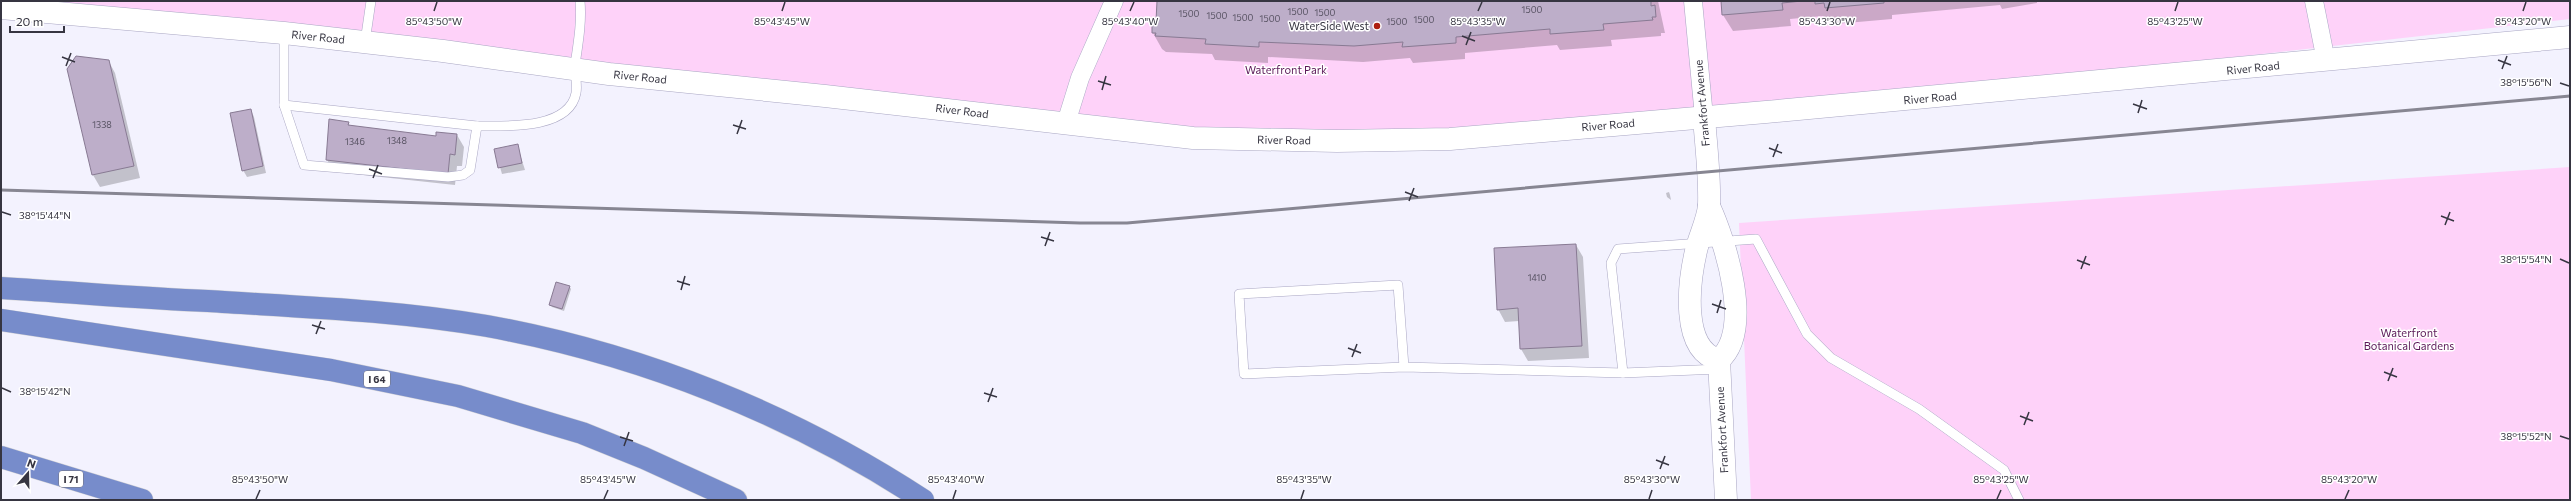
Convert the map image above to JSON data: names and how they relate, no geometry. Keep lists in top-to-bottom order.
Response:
{
  "streets": {
    "highway": ["I 64", "I 71"],
    "street": ["River Road", "Frankfort Avenue"]
  },
  "crossings": [
    ["River Road", "Frankfort Avenue"]
  ],
  "parks": ["Waterfront Park", "Waterfront Botanical Gardens"],
  "places": ["WaterSide West"],
  "house_numbers": [
    "1500",
    "1500",
    "1500",
    "1500",
    "1500",
    "1500",
    "1500",
    "1500",
    "1500",
    "1338",
    "1348",
    "1346",
    "1410"
  ],
  "scale_bar": "20 m",
  "north": "top",
  "coordinates": [
    "85°43'50\"W",
    "85°43'45\"W",
    "85°43'40\"W",
    "85°43'35\"W",
    "85°43'30\"W",
    "85°43'25\"W",
    "85°43'20\"W",
    "38°15'56\"N",
    "38°15'44\"N",
    "38°15'54\"N",
    "38°15'42\"N",
    "38°15'52\"N"
  ]
}
